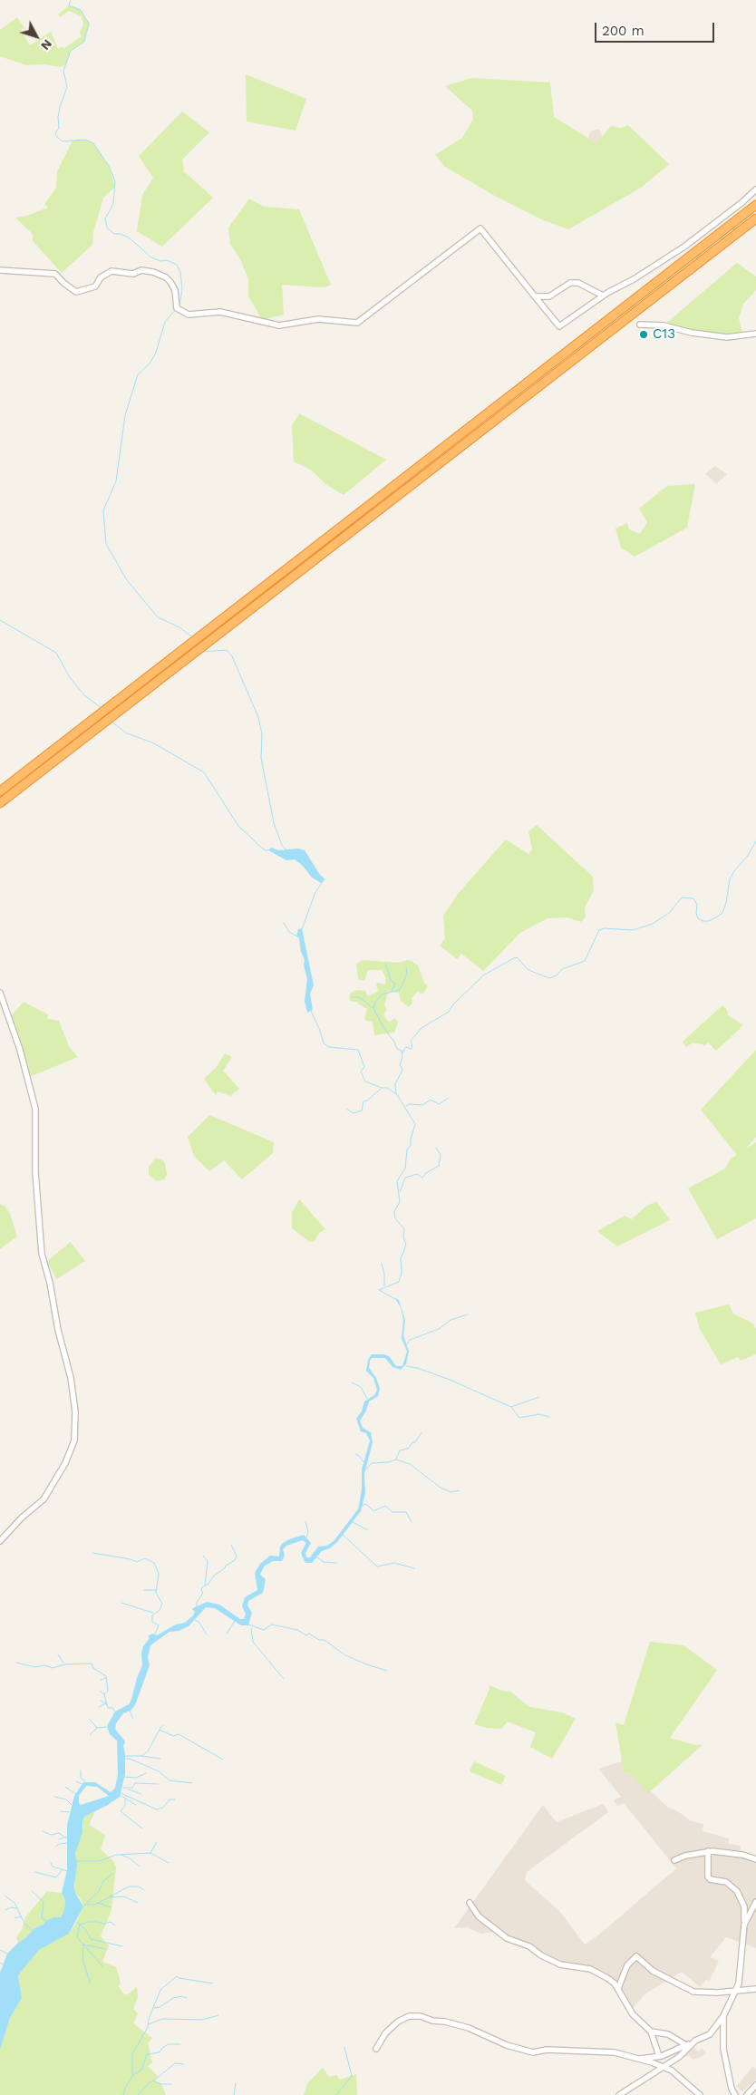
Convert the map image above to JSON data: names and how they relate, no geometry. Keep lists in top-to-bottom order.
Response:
{
  "places": ["C13"],
  "scale_bar": "200 m",
  "north": "bottom right"
}
